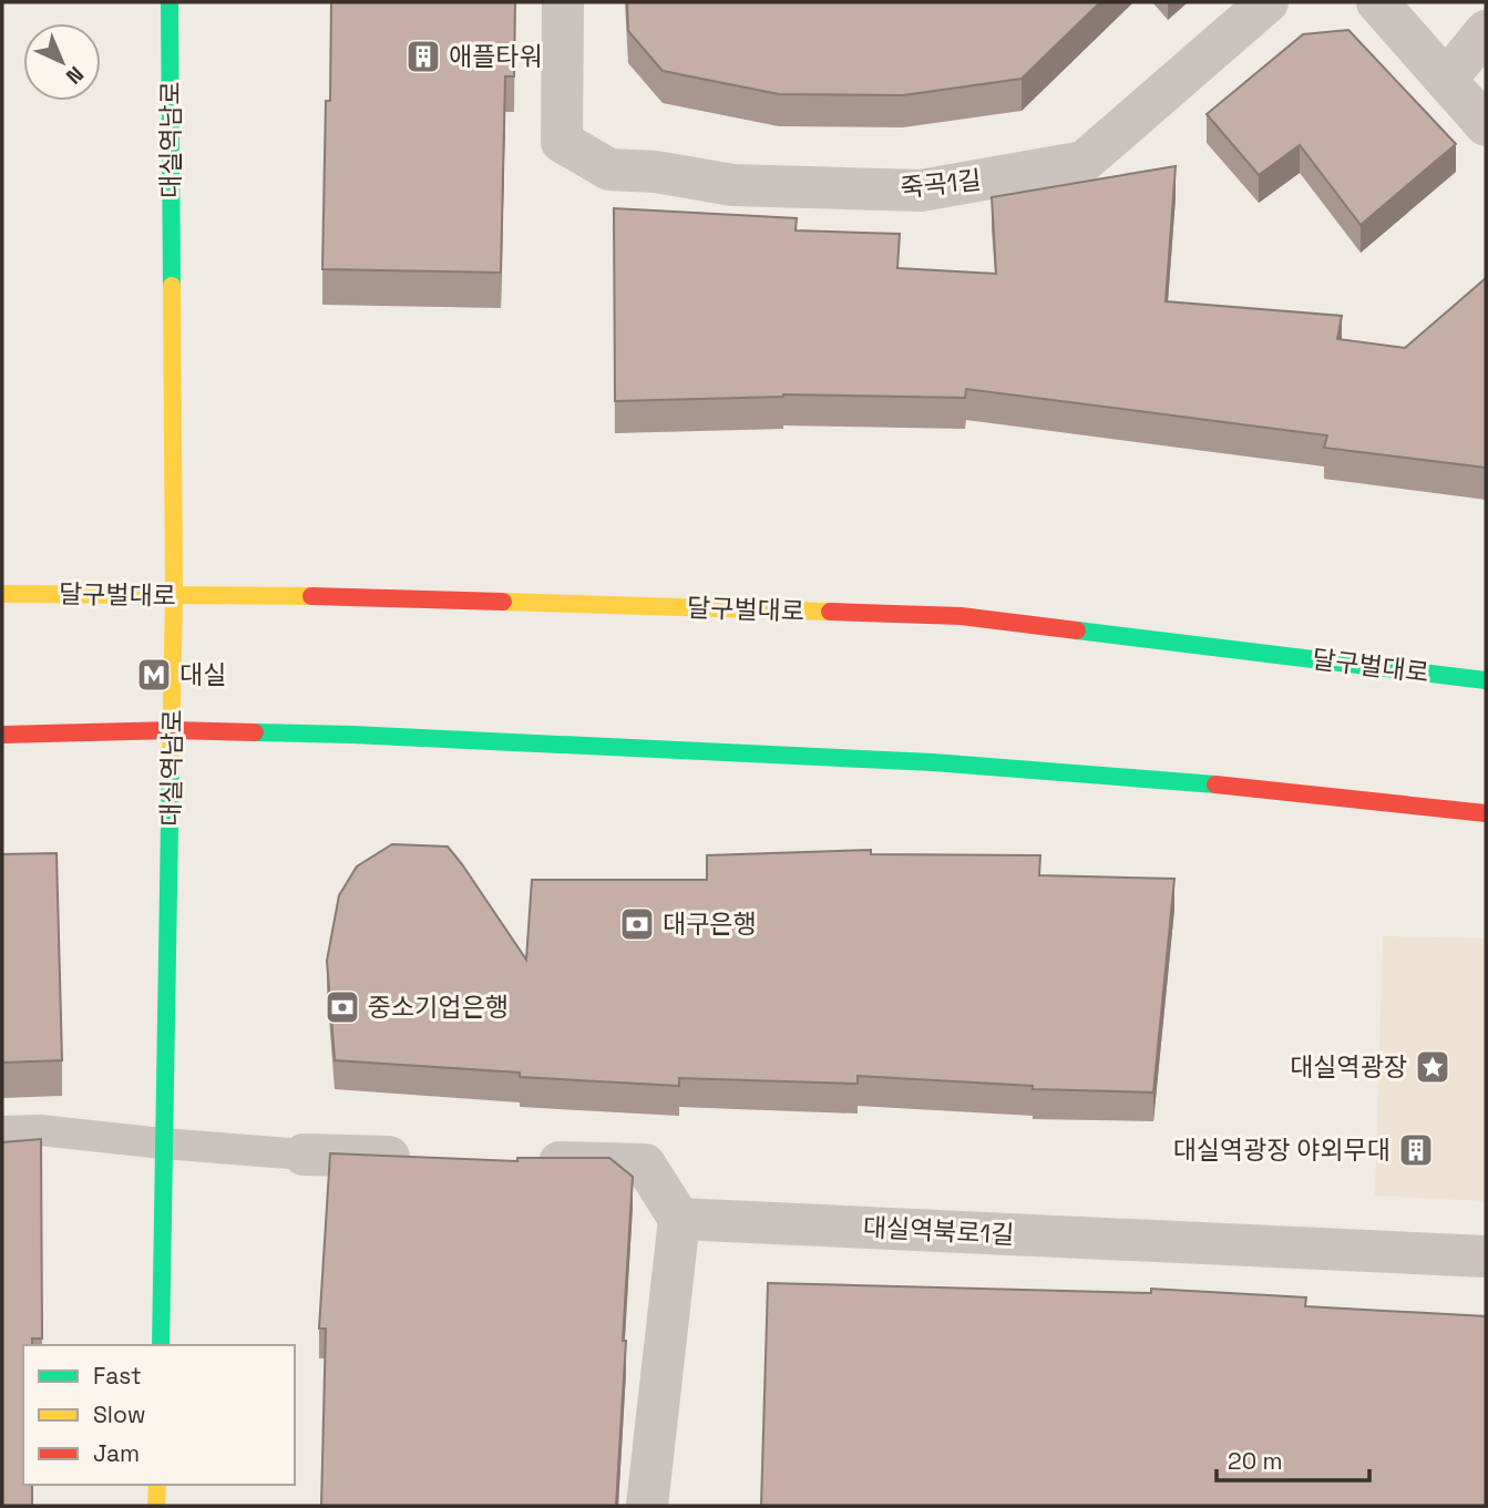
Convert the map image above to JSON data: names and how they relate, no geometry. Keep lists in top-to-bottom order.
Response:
{
  "streets": {
    "main road": ["대실역남로", "달구벌대로"],
    "street": ["죽곡1길", "대실역북로1길"]
  },
  "crossings": [
    ["대실역남로", "달구벌대로"]
  ],
  "places": {
    "building": ["애플타워", "대실역광장 야외무대"],
    "metro station": ["대실"],
    "bank": ["대구은행", "중소기업은행"],
    "place": ["대실역광장"]
  },
  "legend": ["Fast", "Slow", "Jam"],
  "scale_bar": "20 m",
  "north": "bottom right"
}
